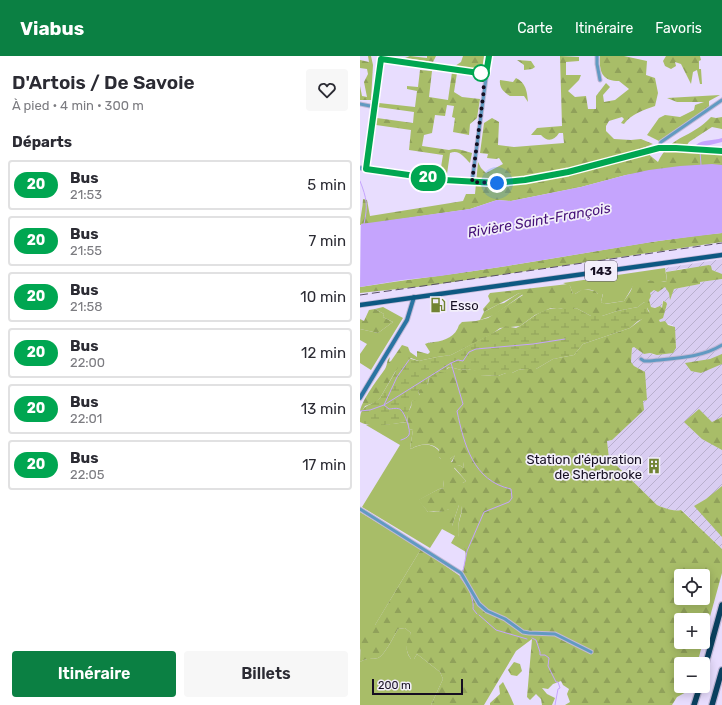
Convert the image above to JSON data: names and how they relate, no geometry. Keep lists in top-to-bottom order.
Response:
{
  "streets": {
    "main road": ["143"]
  },
  "water": ["Rivière Saint-François"],
  "places": {
    "fuel station": ["Esso"],
    "building": ["Station d'épuration de Sherbrooke"]
  },
  "lines": ["bus line 20"],
  "scale_bar": "200 m",
  "page": {
    "header": "Viabus",
    "nav": ["Carte", "Itinéraire", "Favoris"],
    "heading": [
      ["D'Artois / De Savoie", "À pied · 4 min · 300 m"],
      "Départs"
    ],
    "on_map": "20",
    "list": [
      {
        "mark": "20",
        "name": "Bus",
        "note": "21:53",
        "value": "5 min"
      },
      {
        "mark": "20",
        "name": "Bus",
        "note": "21:55",
        "value": "7 min"
      },
      {
        "mark": "20",
        "name": "Bus",
        "note": "21:58",
        "value": "10 min"
      },
      {
        "mark": "20",
        "name": "Bus",
        "note": "22:00",
        "value": "12 min"
      },
      {
        "mark": "20",
        "name": "Bus",
        "note": "22:01",
        "value": "13 min"
      },
      {
        "mark": "20",
        "name": "Bus",
        "note": "22:05",
        "value": "17 min"
      }
    ],
    "map_buttons": ["+", "−"],
    "buttons": ["Itinéraire", "Billets"],
    "scale": "200 m"
  }
}
